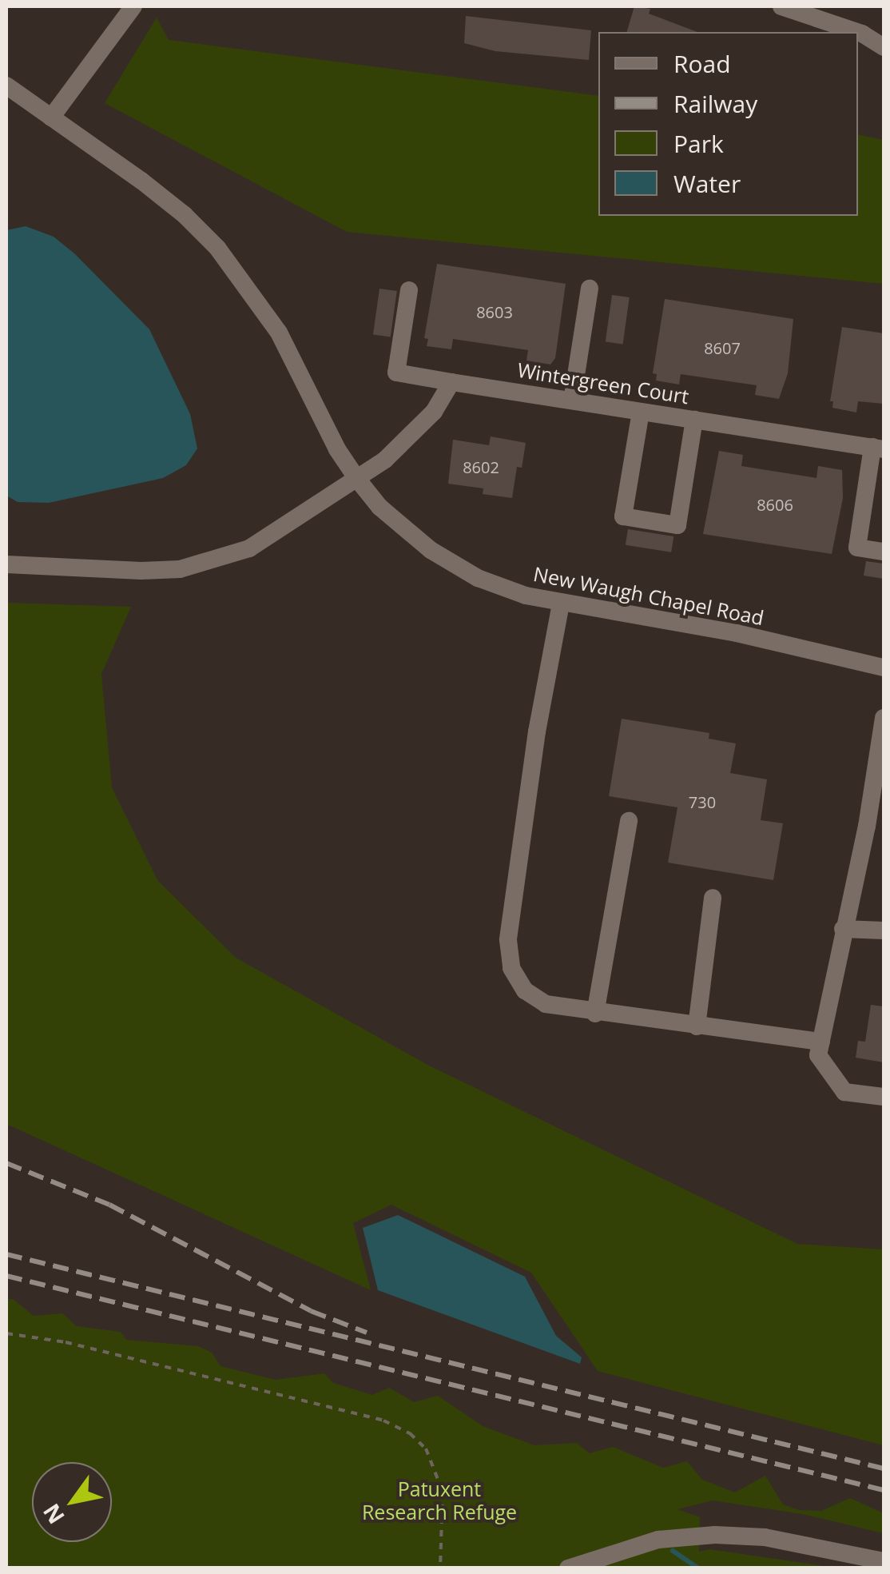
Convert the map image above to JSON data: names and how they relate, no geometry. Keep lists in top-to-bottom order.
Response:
{
  "streets": {
    "street": ["Wintergreen Court", "New Waugh Chapel Road"]
  },
  "parks": ["Patuxent Research Refuge"],
  "house_numbers": [
    "8603",
    "8607",
    "8602",
    "8606",
    "730"
  ],
  "legend": [
    "Road",
    "Railway",
    "Park",
    "Water"
  ],
  "north": "bottom left"
}
